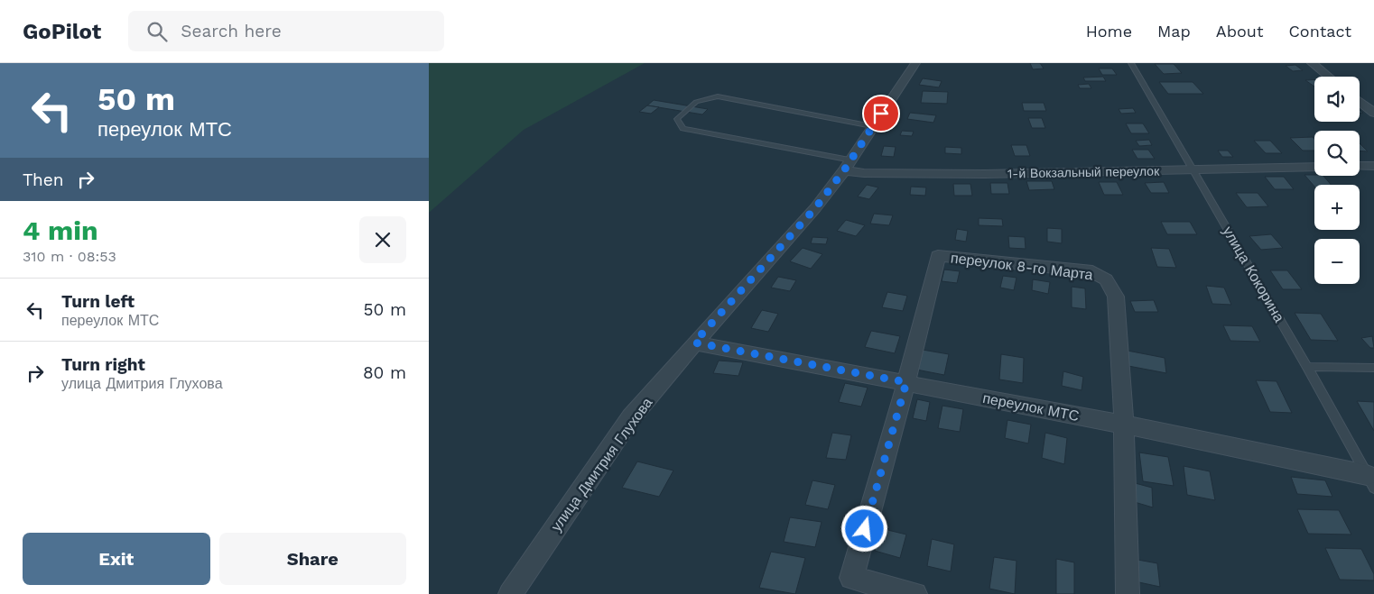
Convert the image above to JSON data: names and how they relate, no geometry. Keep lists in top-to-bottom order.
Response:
{
  "streets": {
    "street": [
      "1-й Вокзальный переулок",
      "переулок 8-го Марта",
      "переулок МТС",
      "улица Дмитрия Глухова"
    ],
    "lane": ["улица Кокорина"]
  },
  "crossings": [
    ["1-й Вокзальный переулок", "улица Кокорина"],
    ["1-й Вокзальный переулок", "улица Дмитрия Глухова"],
    ["переулок 8-го Марта", "переулок МТС"],
    ["улица Кокорина", "переулок МТС"],
    ["переулок МТС", "улица Дмитрия Глухова"]
  ],
  "page": {
    "header": "GoPilot",
    "search": "Search here",
    "nav": [
      "Home",
      "Map",
      "About",
      "Contact"
    ],
    "turn": ["50 m", "переулок МТС"],
    "map_buttons": ["+", "−"],
    "then": "Then",
    "heading": ["4 min", "310 m · 08:53"],
    "list": [
      {
        "name": "Turn left",
        "note": "переулок МТС",
        "value": "50 m"
      },
      {
        "name": "Turn right",
        "note": "улица Дмитрия Глухова",
        "value": "80 m"
      }
    ],
    "buttons": ["Exit", "Share"]
  }
}
